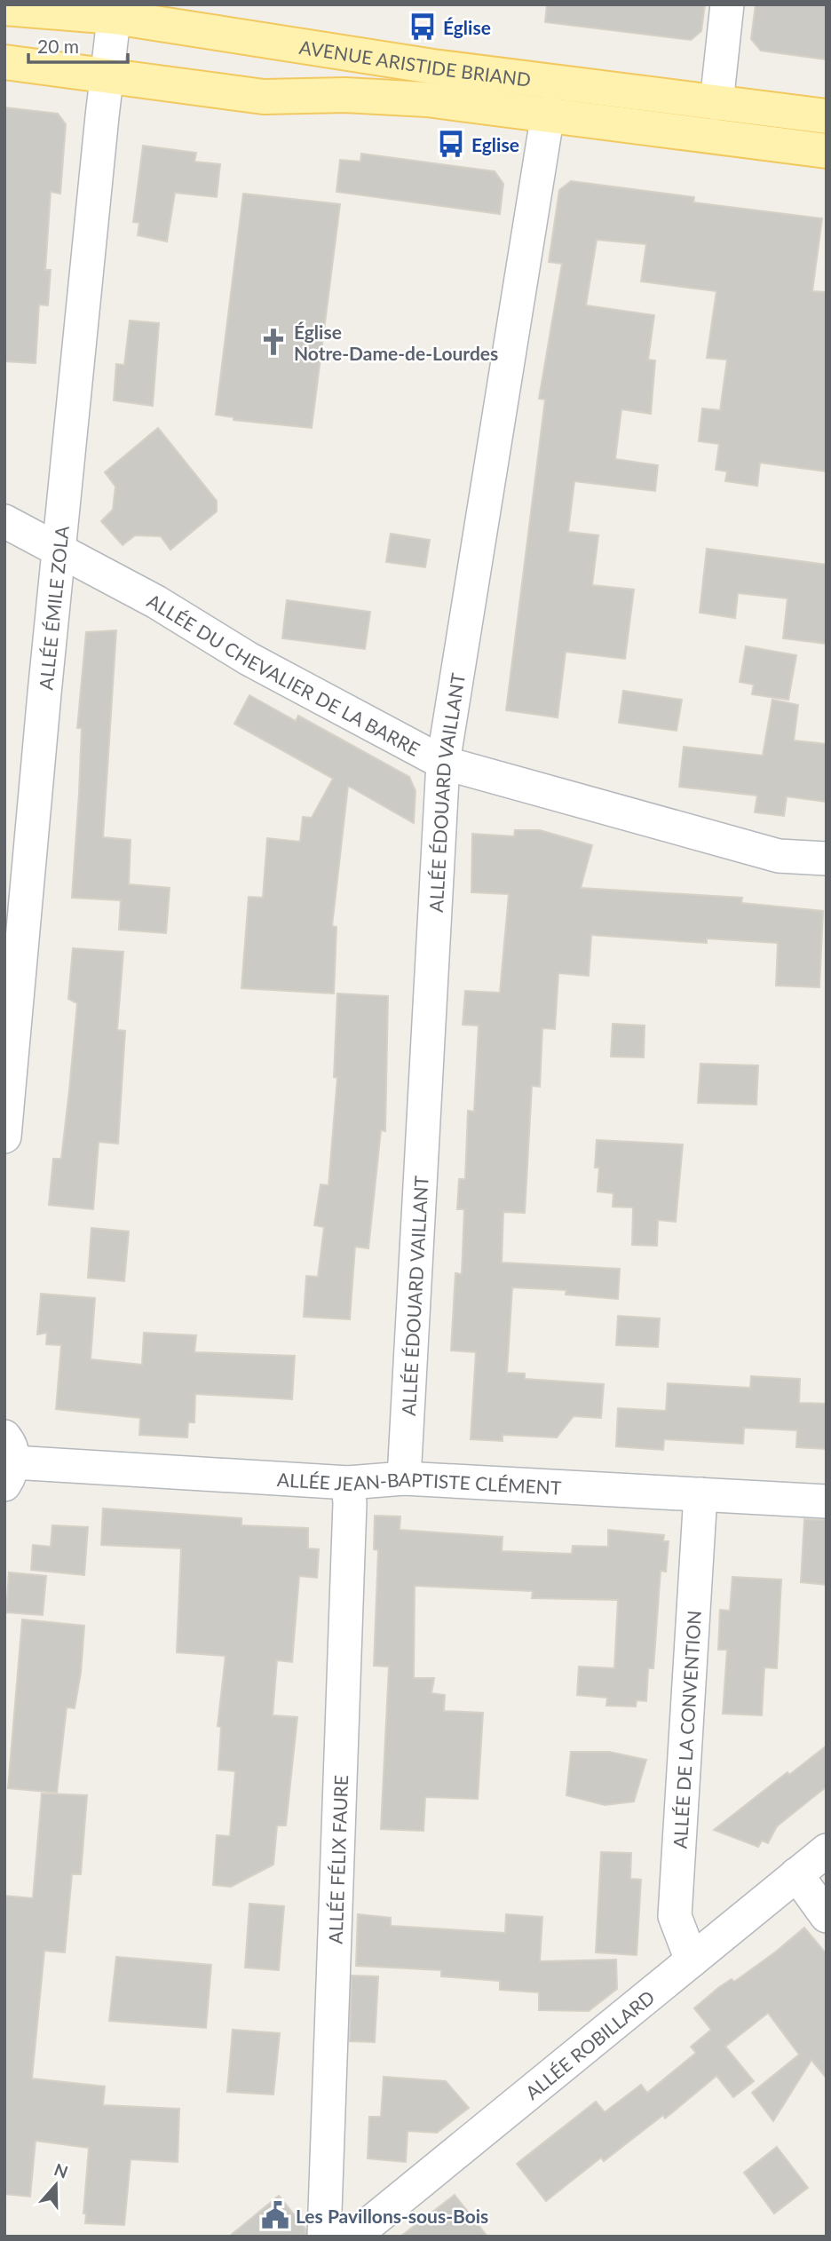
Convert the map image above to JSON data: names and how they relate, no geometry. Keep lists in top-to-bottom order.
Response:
{
  "streets": {
    "main road": ["AVENUE ARISTIDE BRIAND"],
    "street": [
      "ALLÉE ÉMILE ZOLA",
      "ALLÉE DU CHEVALIER DE LA BARRE",
      "ALLÉE ÉDOUARD VAILLANT",
      "ALLÉE JEAN-BAPTISTE CLÉMENT",
      "ALLÉE DE LA CONVENTION",
      "ALLÉE FÉLIX FAURE",
      "ALLÉE ROBILLARD"
    ]
  },
  "crossings": [
    ["AVENUE ARISTIDE BRIAND", "ALLÉE ÉMILE ZOLA"],
    ["AVENUE ARISTIDE BRIAND", "ALLÉE ÉDOUARD VAILLANT"],
    ["ALLÉE ÉMILE ZOLA", "ALLÉE DU CHEVALIER DE LA BARRE"],
    ["ALLÉE DU CHEVALIER DE LA BARRE", "ALLÉE ÉDOUARD VAILLANT"],
    ["ALLÉE ÉDOUARD VAILLANT", "ALLÉE JEAN-BAPTISTE CLÉMENT"],
    ["ALLÉE JEAN-BAPTISTE CLÉMENT", "ALLÉE DE LA CONVENTION"],
    ["ALLÉE JEAN-BAPTISTE CLÉMENT", "ALLÉE FÉLIX FAURE"],
    ["ALLÉE DE LA CONVENTION", "ALLÉE ROBILLARD"]
  ],
  "places": {
    "bus stop": ["Église", "Eglise"],
    "church": ["Église Notre-Dame-de-Lourdes"],
    "public building": ["Les Pavillons-sous-Bois"]
  },
  "scale_bar": "20 m",
  "north": "top"
}
